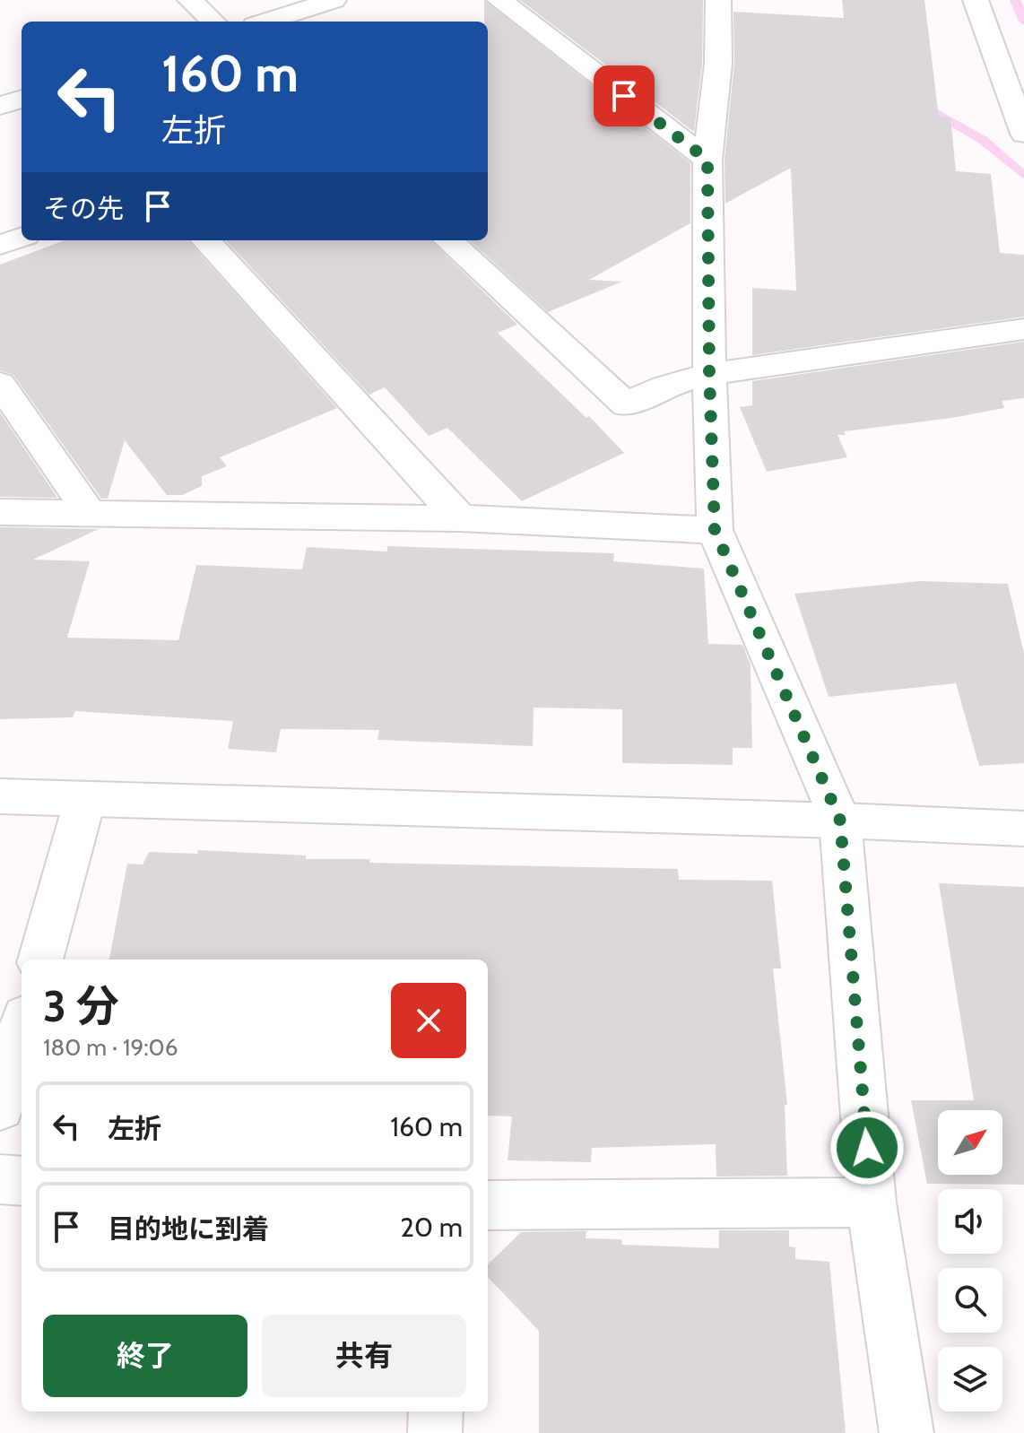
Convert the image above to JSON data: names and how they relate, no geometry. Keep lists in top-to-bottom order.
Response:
{
  "north": "top right",
  "page": {
    "turn": ["160 m", "左折"],
    "then": "その先",
    "heading": ["3 分", "180 m · 19:06"],
    "list": [
      {
        "name": "左折",
        "value": "160 m"
      },
      {
        "name": "目的地に到着",
        "value": "20 m"
      }
    ],
    "buttons": ["終了", "共有"]
  }
}
